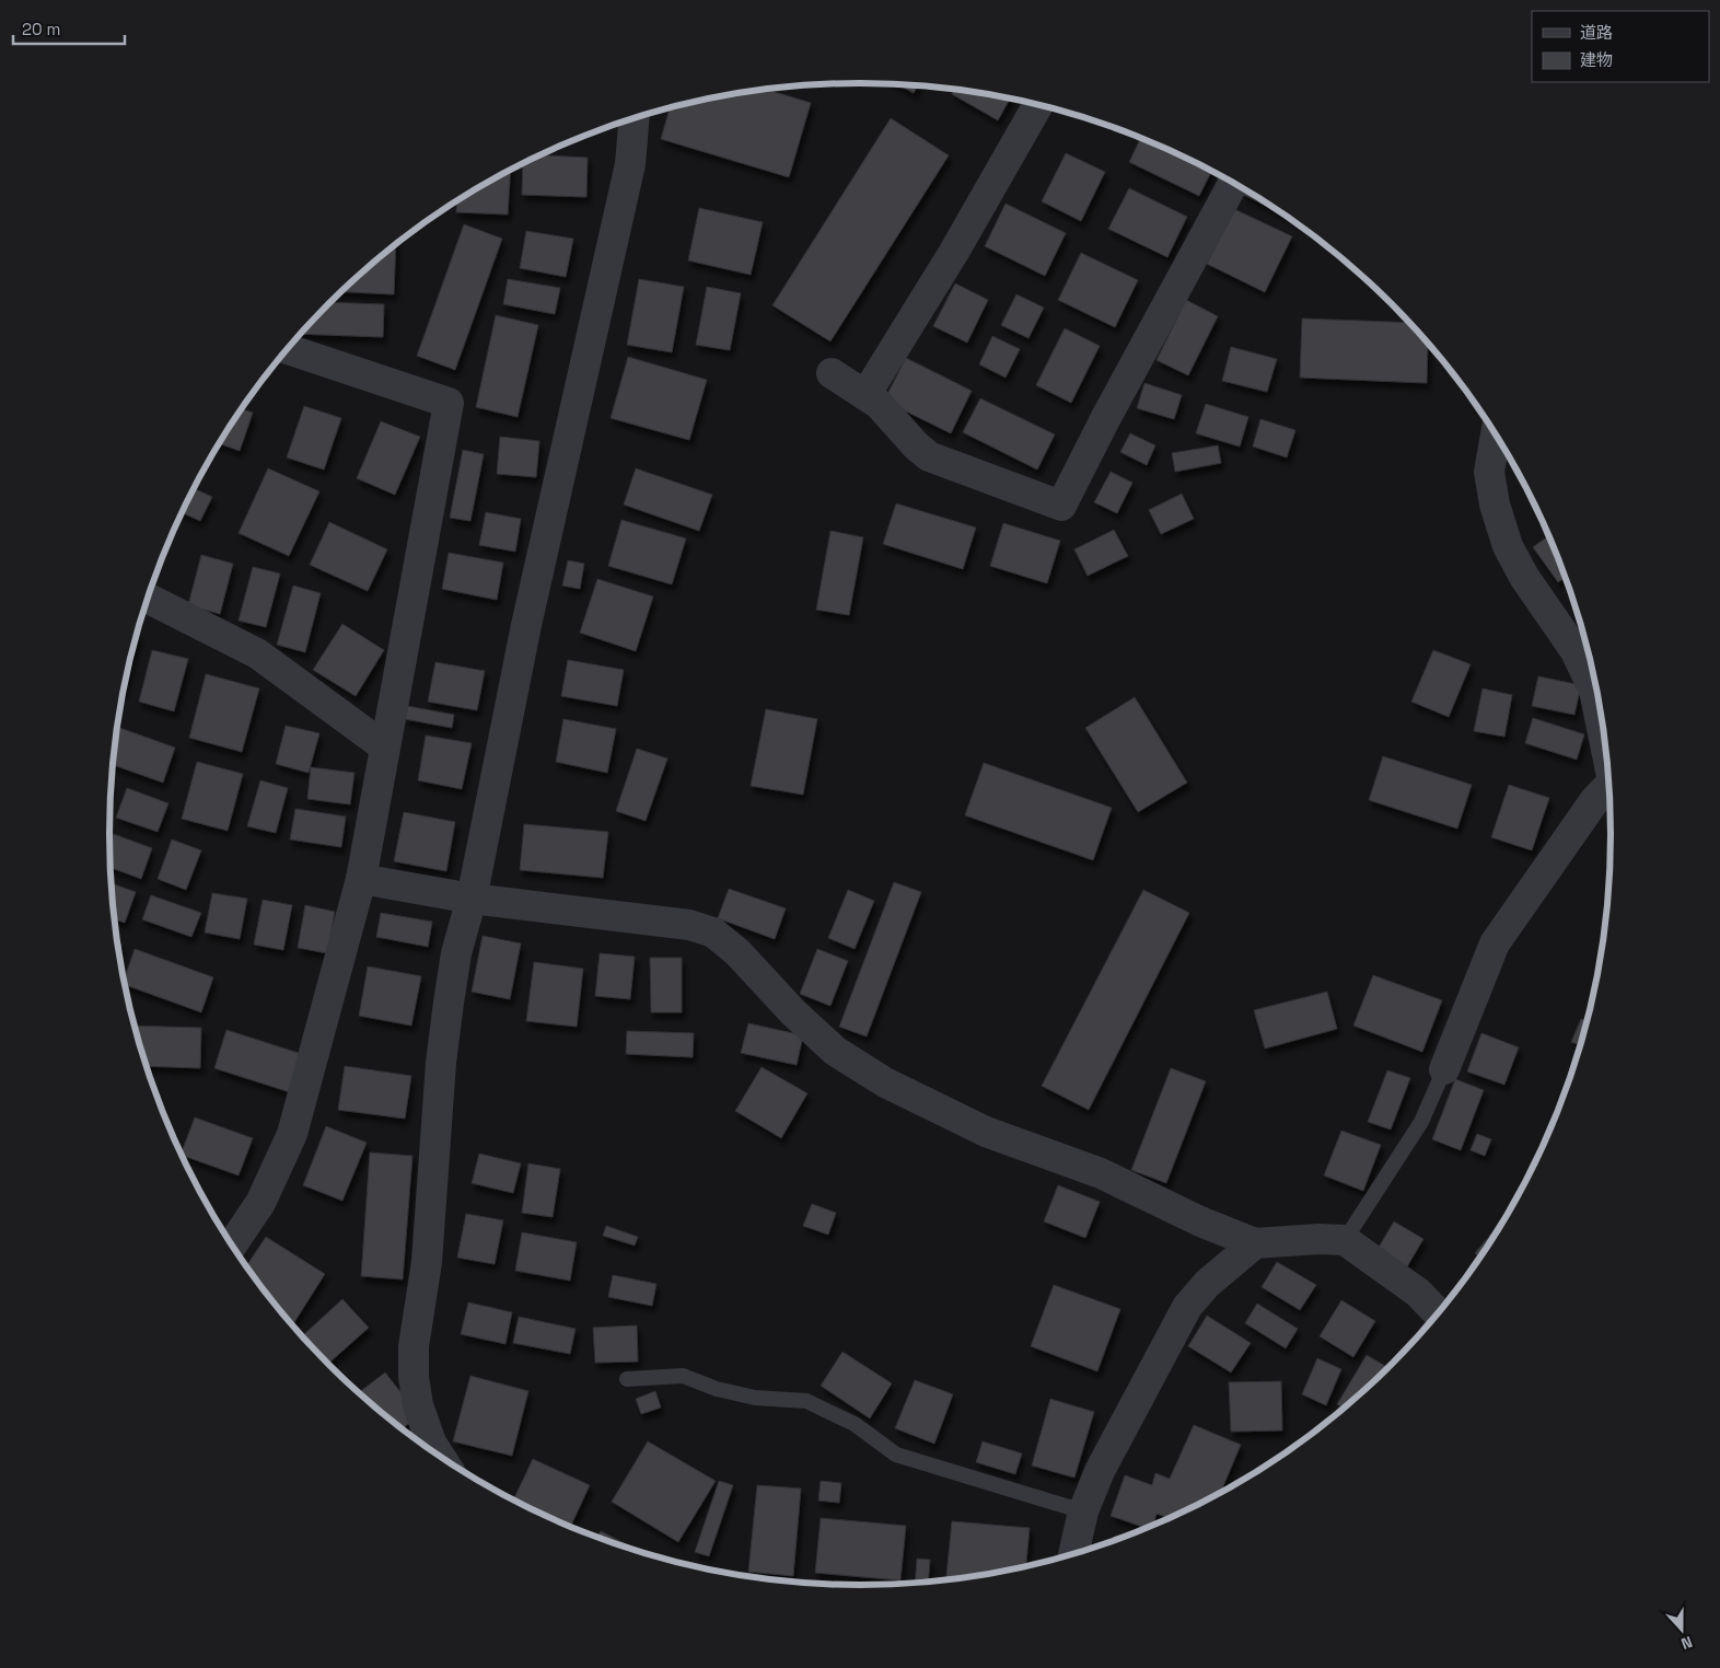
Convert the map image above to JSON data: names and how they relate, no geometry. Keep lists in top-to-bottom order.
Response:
{
  "legend": ["道路", "建物"],
  "scale_bar": "20 m",
  "north": "bottom"
}
